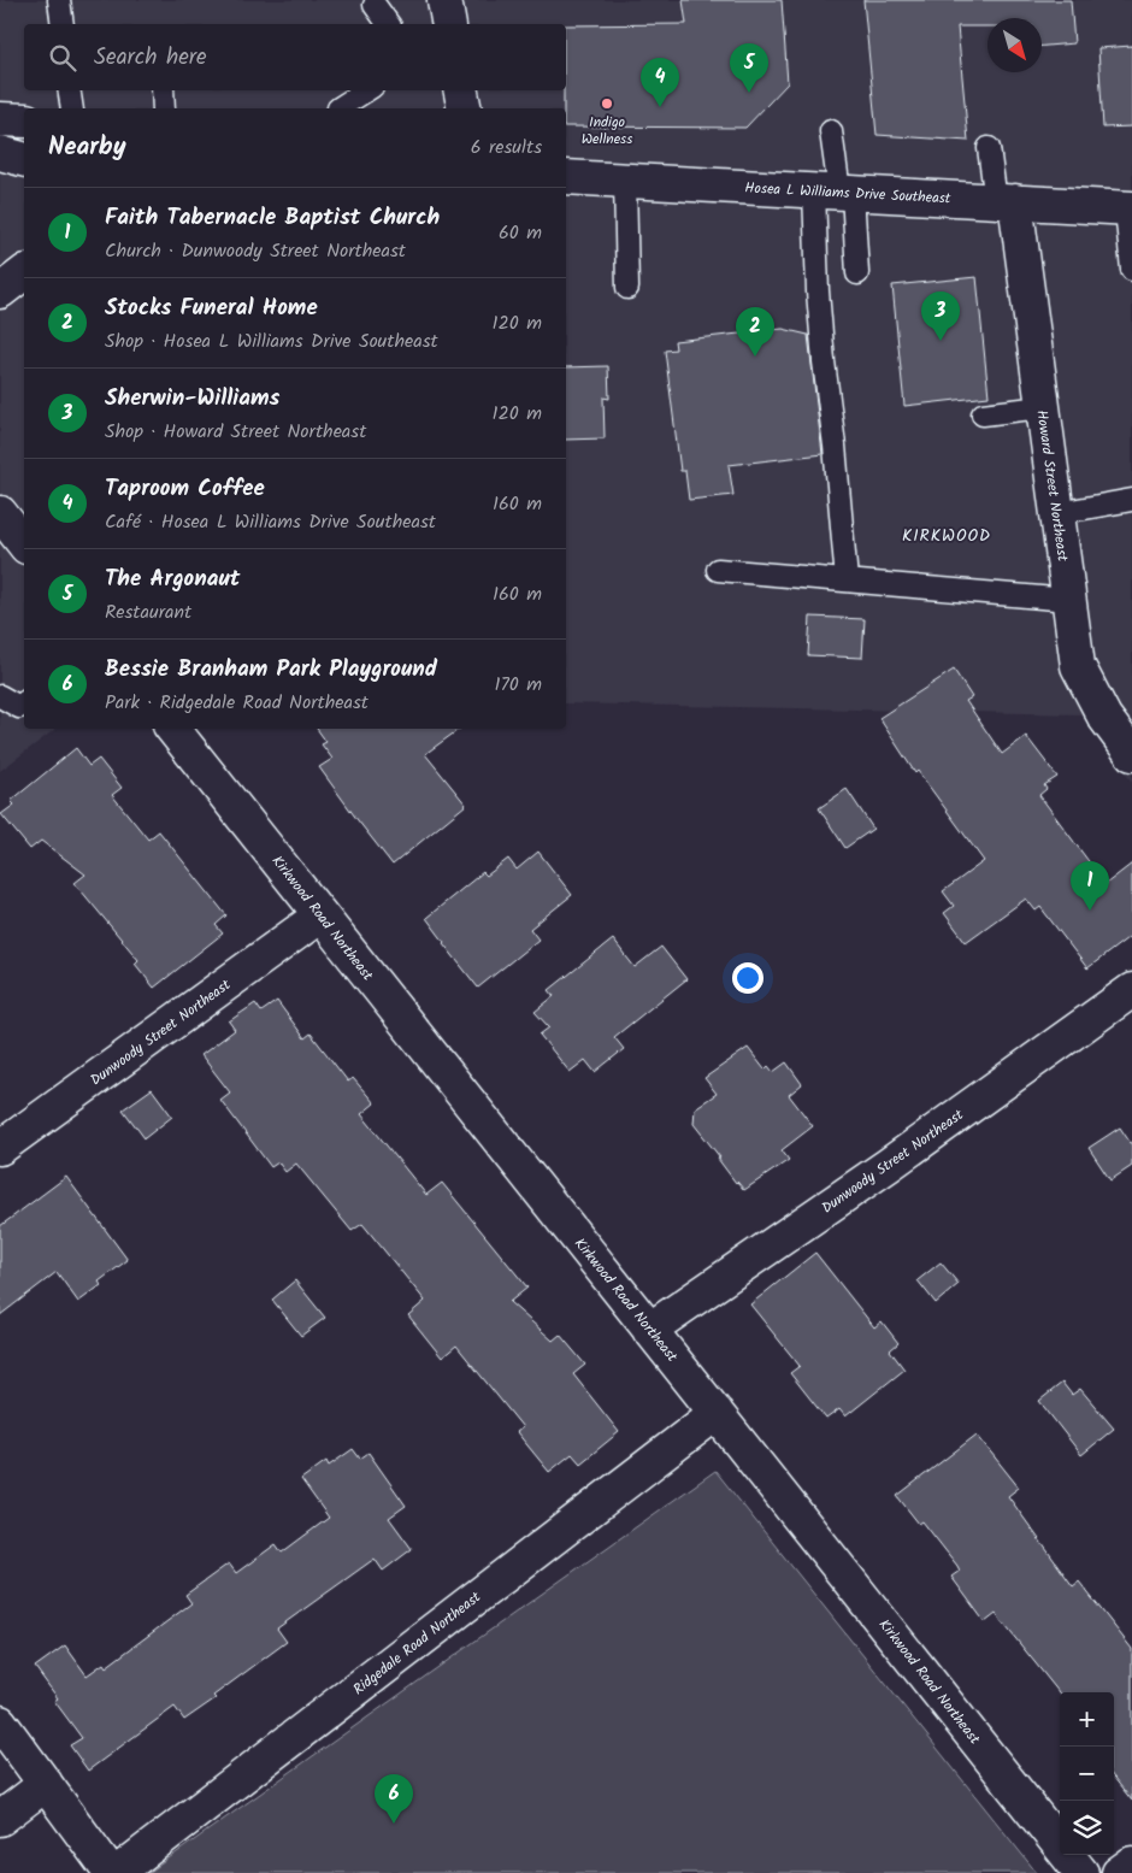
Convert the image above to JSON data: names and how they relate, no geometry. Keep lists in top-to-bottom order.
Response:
{
  "streets": {
    "street": [
      "Hosea L Williams Drive Southeast",
      "Howard Street Northeast",
      "Kirkwood Road Northeast",
      "Dunwoody Street Northeast",
      "Ridgedale Road Northeast"
    ]
  },
  "crossings": [
    ["Hosea L Williams Drive Southeast", "Howard Street Northeast"],
    ["Kirkwood Road Northeast", "Dunwoody Street Northeast"],
    ["Kirkwood Road Northeast", "Ridgedale Road Northeast"]
  ],
  "districts": ["KIRKWOOD"],
  "places": ["Indigo Wellness"],
  "north": "bottom right",
  "page": {
    "search": "Search here",
    "pins": [
      "5",
      "4",
      "3",
      "2",
      "1",
      "6"
    ],
    "heading": ["Nearby", "6 results"],
    "list": [
      {
        "mark": "1",
        "name": "Faith Tabernacle Baptist Church",
        "note": "Church · Dunwoody Street Northeast",
        "value": "60 m"
      },
      {
        "mark": "2",
        "name": "Stocks Funeral Home",
        "note": "Shop · Hosea L Williams Drive Southeast",
        "value": "120 m"
      },
      {
        "mark": "3",
        "name": "Sherwin-Williams",
        "note": "Shop · Howard Street Northeast",
        "value": "120 m"
      },
      {
        "mark": "4",
        "name": "Taproom Coffee",
        "note": "Café · Hosea L Williams Drive Southeast",
        "value": "160 m"
      },
      {
        "mark": "5",
        "name": "The Argonaut",
        "note": "Restaurant",
        "value": "160 m"
      },
      {
        "mark": "6",
        "name": "Bessie Branham Park Playground",
        "note": "Park · Ridgedale Road Northeast",
        "value": "170 m"
      }
    ],
    "map_buttons": ["+", "−"]
  }
}
